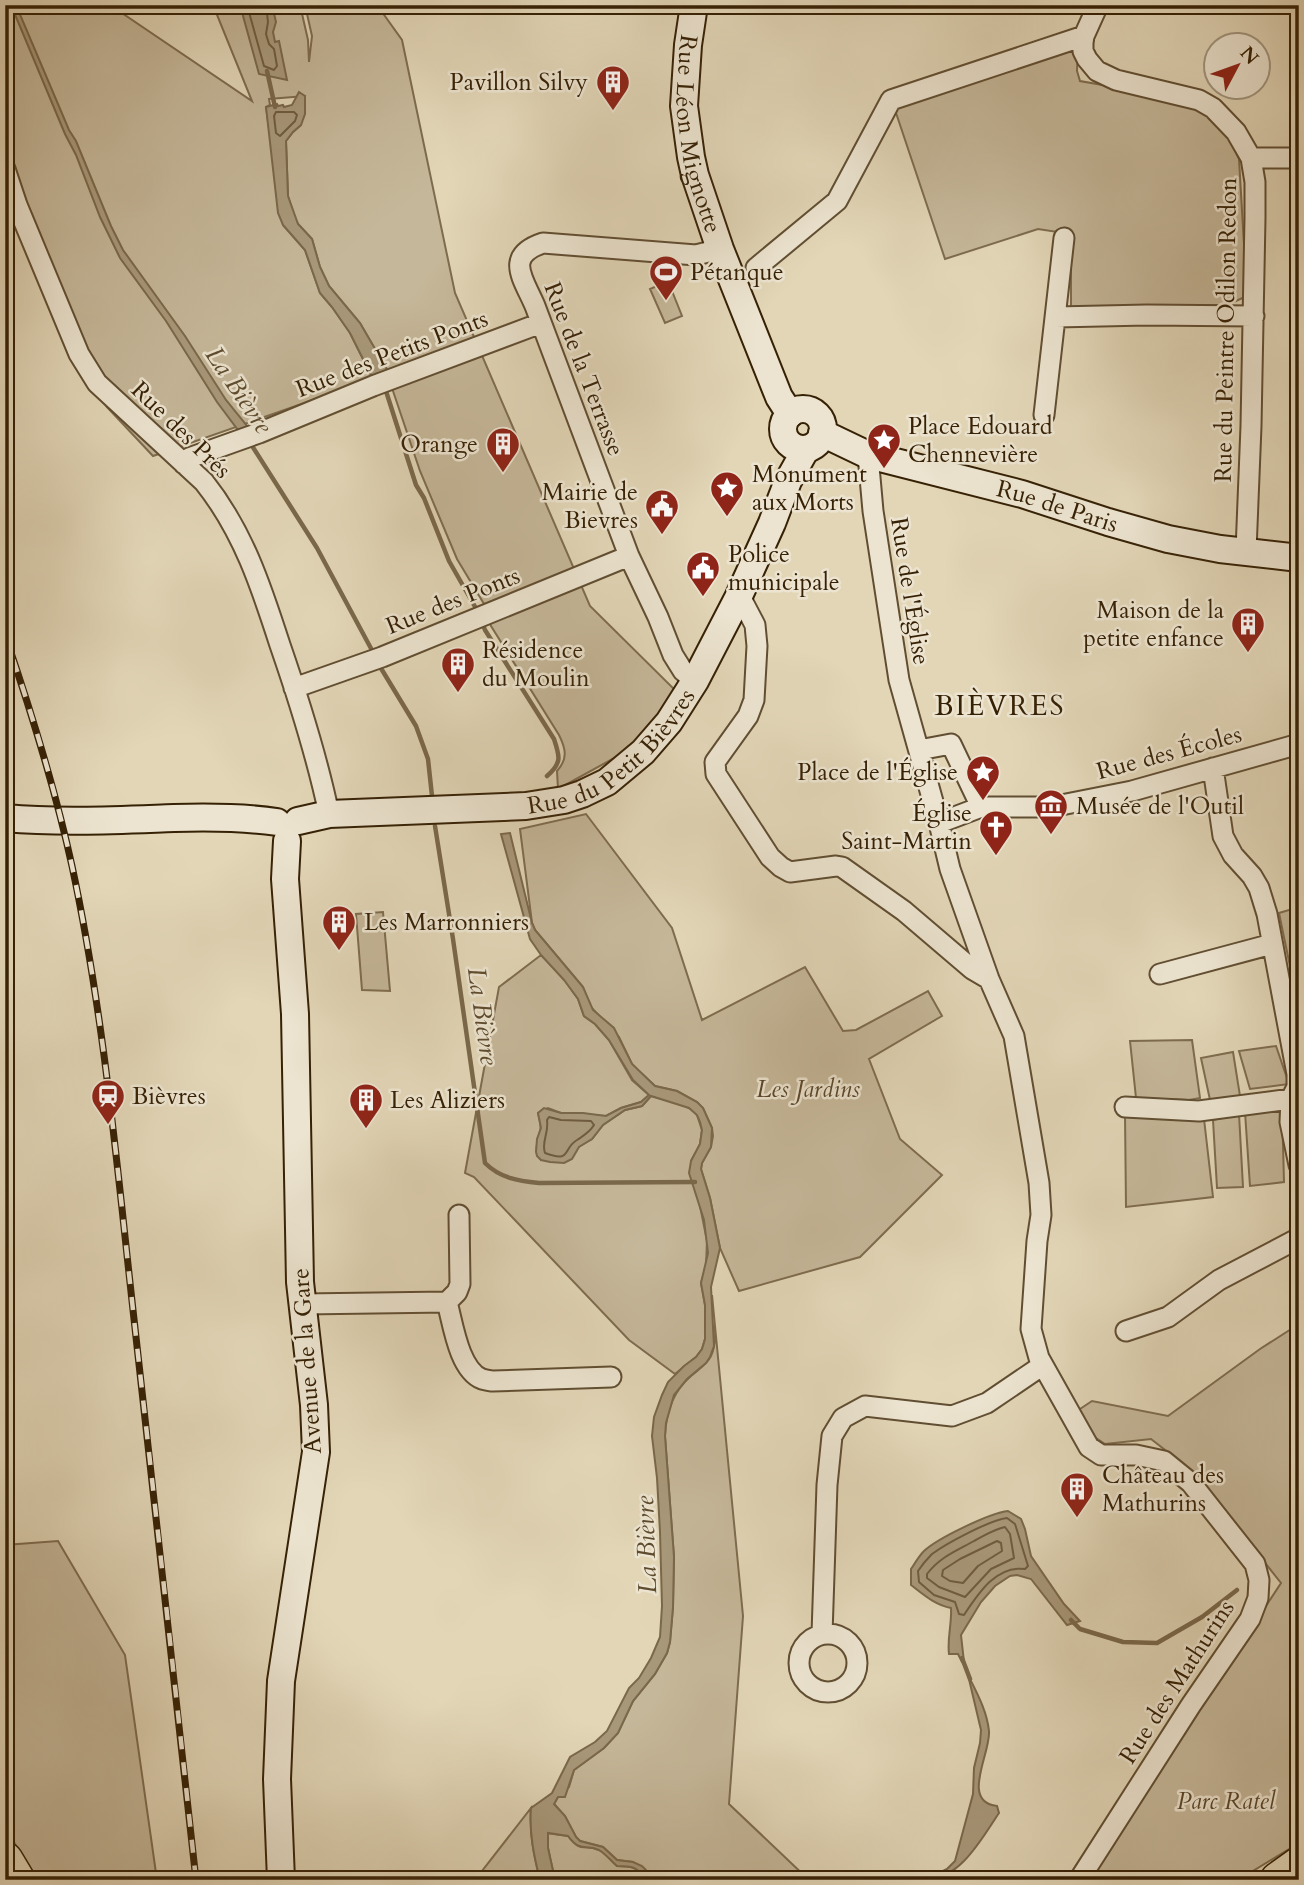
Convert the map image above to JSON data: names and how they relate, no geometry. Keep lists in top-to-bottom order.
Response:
{
  "streets": {
    "street": [
      "Rue Léon Mignotte",
      "Rue du Peintre Odilon Redon",
      "Rue des Petits Ponts",
      "Rue de la Terrasse",
      "Rue des Prés",
      "Rue de Paris",
      "Rue de l'Église",
      "Rue des Ponts",
      "Rue du Petit Bièvres",
      "Rue des Écoles",
      "Avenue de la Gare",
      "Rue des Mathurins"
    ]
  },
  "crossings": [
    ["Rue Léon Mignotte", "Rue de la Terrasse"],
    ["Rue Léon Mignotte", "Rue de Paris"],
    ["Rue Léon Mignotte", "Rue du Petit Bièvres"],
    ["Rue du Peintre Odilon Redon", "Rue de Paris"],
    ["Rue des Petits Ponts", "Rue de la Terrasse"],
    ["Rue des Petits Ponts", "Rue des Prés"],
    ["Rue de la Terrasse", "Rue des Ponts"],
    ["Rue de la Terrasse", "Rue du Petit Bièvres"],
    ["Rue des Prés", "Rue des Ponts"],
    ["Rue des Prés", "Rue du Petit Bièvres"],
    ["Rue de Paris", "Rue de l'Église"],
    ["Rue de Paris", "Rue du Petit Bièvres"],
    ["Rue de l'Église", "Rue des Mathurins"],
    ["Rue du Petit Bièvres", "Avenue de la Gare"]
  ],
  "districts": ["BIÈVRES"],
  "water": ["La Bièvre"],
  "parks": ["Les Jardins", "Parc Ratel"],
  "places": {
    "building": [
      "Pavillon Silvy",
      "Orange",
      "Maison de la petite enfance",
      "Résidence du Moulin",
      "Les Marronniers",
      "Les Aliziers",
      "Château des Mathurins"
    ],
    "sports": ["Pétanque"],
    "place": ["Place Edouard Chennevière", "Monument aux Morts", "Place de l'Église"],
    "public building": ["Mairie de Bievres", "Police municipale"],
    "museum": ["Musée de l'Outil"],
    "church": ["Église Saint-Martin"],
    "station": ["Bièvres"]
  },
  "north": "top right"
}
